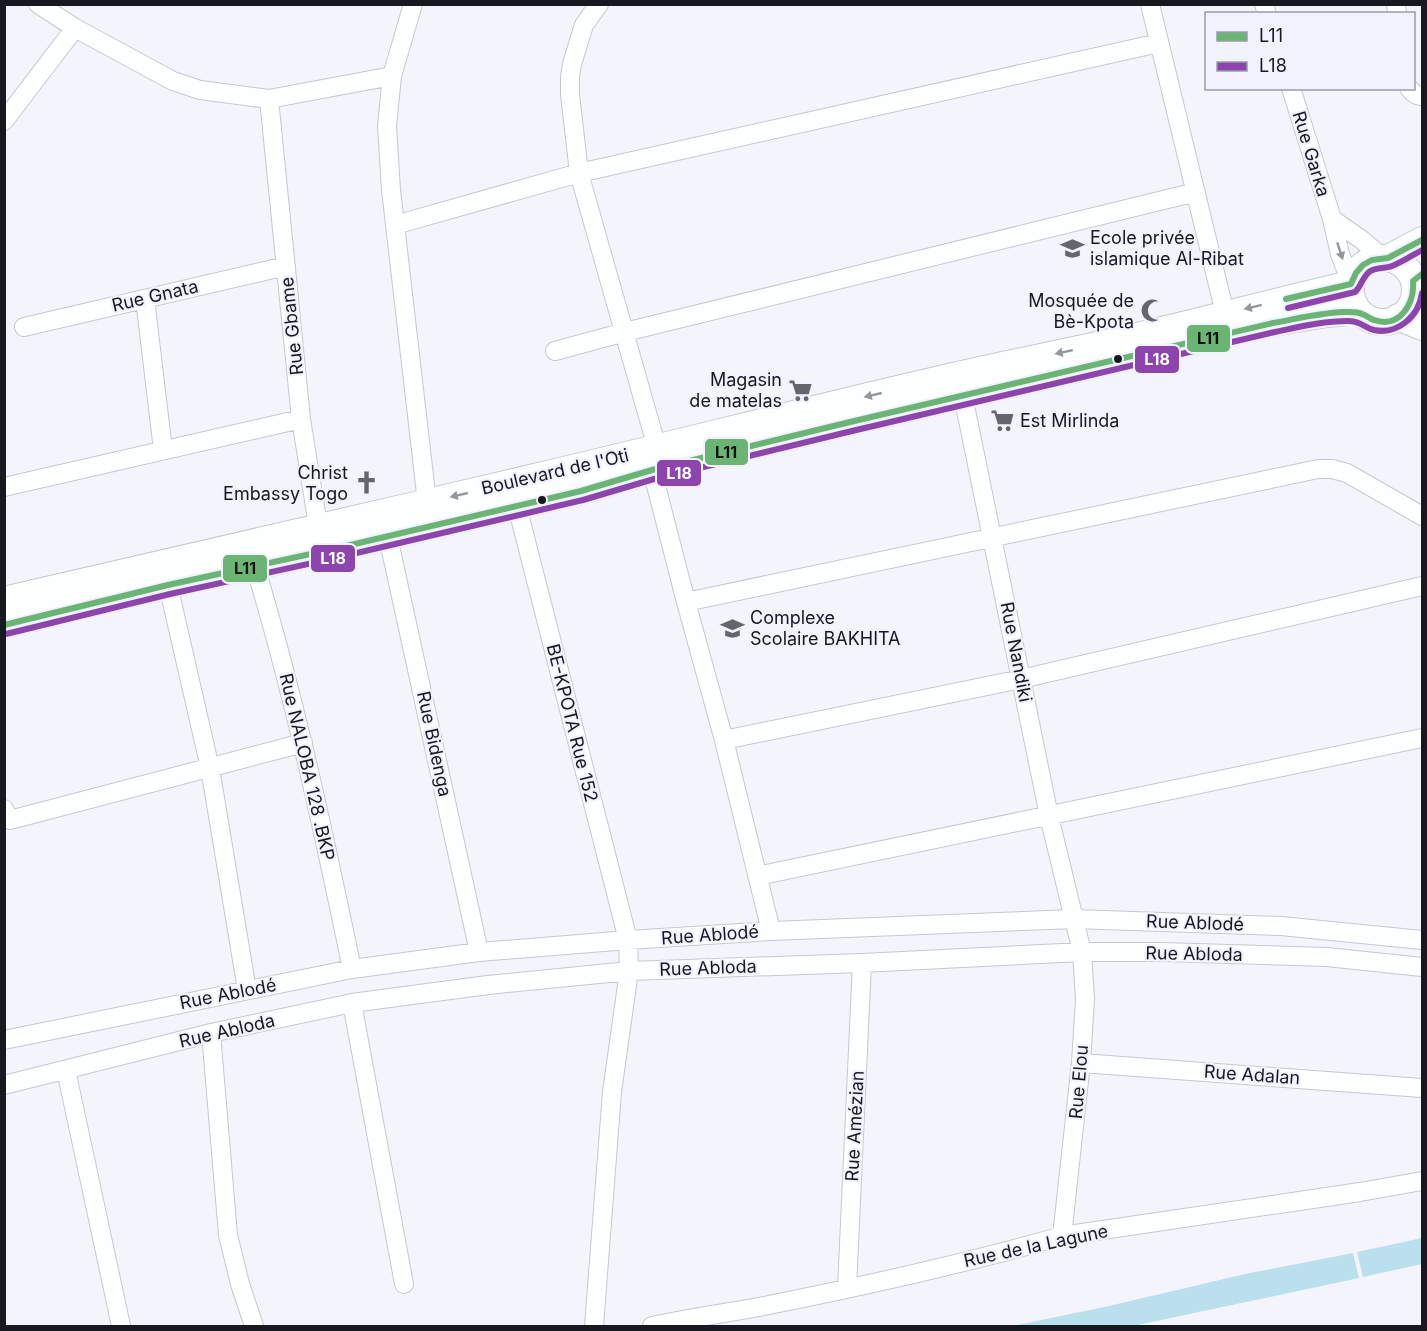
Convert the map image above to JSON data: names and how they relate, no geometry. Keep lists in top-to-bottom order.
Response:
{
  "streets": {
    "main road": ["Boulevard de l'Oti"],
    "street": [
      "Rue Garka",
      "Rue Gnata",
      "Rue Gbame",
      "Rue Nandiki",
      "BE-KPOTA Rue 152",
      "Rue Bidenga",
      "Rue NALOBA 128 .BKP",
      "Rue Ablodé",
      "Rue Abloda",
      "Rue Adalan",
      "Rue Elou",
      "Rue Amézian",
      "Rue de la Lagune"
    ]
  },
  "crossings": [
    ["Rue Garka", "Boulevard de l'Oti"],
    ["Rue Gnata", "Rue Gbame"],
    ["Rue Gbame", "Boulevard de l'Oti"],
    ["Boulevard de l'Oti", "Rue Nandiki"],
    ["Boulevard de l'Oti", "BE-KPOTA Rue 152"],
    ["Boulevard de l'Oti", "Rue Bidenga"],
    ["Boulevard de l'Oti", "Rue NALOBA 128 .BKP"],
    ["Rue Nandiki", "Rue Ablodé"],
    ["Rue Nandiki", "Rue Elou"],
    ["BE-KPOTA Rue 152", "Rue Ablodé"],
    ["BE-KPOTA Rue 152", "Rue Abloda"],
    ["Rue Bidenga", "Rue Ablodé"],
    ["Rue NALOBA 128 .BKP", "Rue Ablodé"],
    ["Rue Ablodé", "Rue Elou"],
    ["Rue Abloda", "Rue Elou"],
    ["Rue Abloda", "Rue Amézian"],
    ["Rue Adalan", "Rue Elou"],
    ["Rue Elou", "Rue de la Lagune"],
    ["Rue Amézian", "Rue de la Lagune"]
  ],
  "places": {
    "school or university": ["Ecole privée islamique Al-Ribat", "Complexe Scolaire BAKHITA"],
    "mosque": ["Mosquée de Bè-Kpota"],
    "supermarket": ["Magasin de matelas", "Est Mirlinda"],
    "church": ["Christ Embassy Togo"]
  },
  "lines": ["transit line L11", "transit line L18"],
  "legend": ["L11", "L18"]
}
